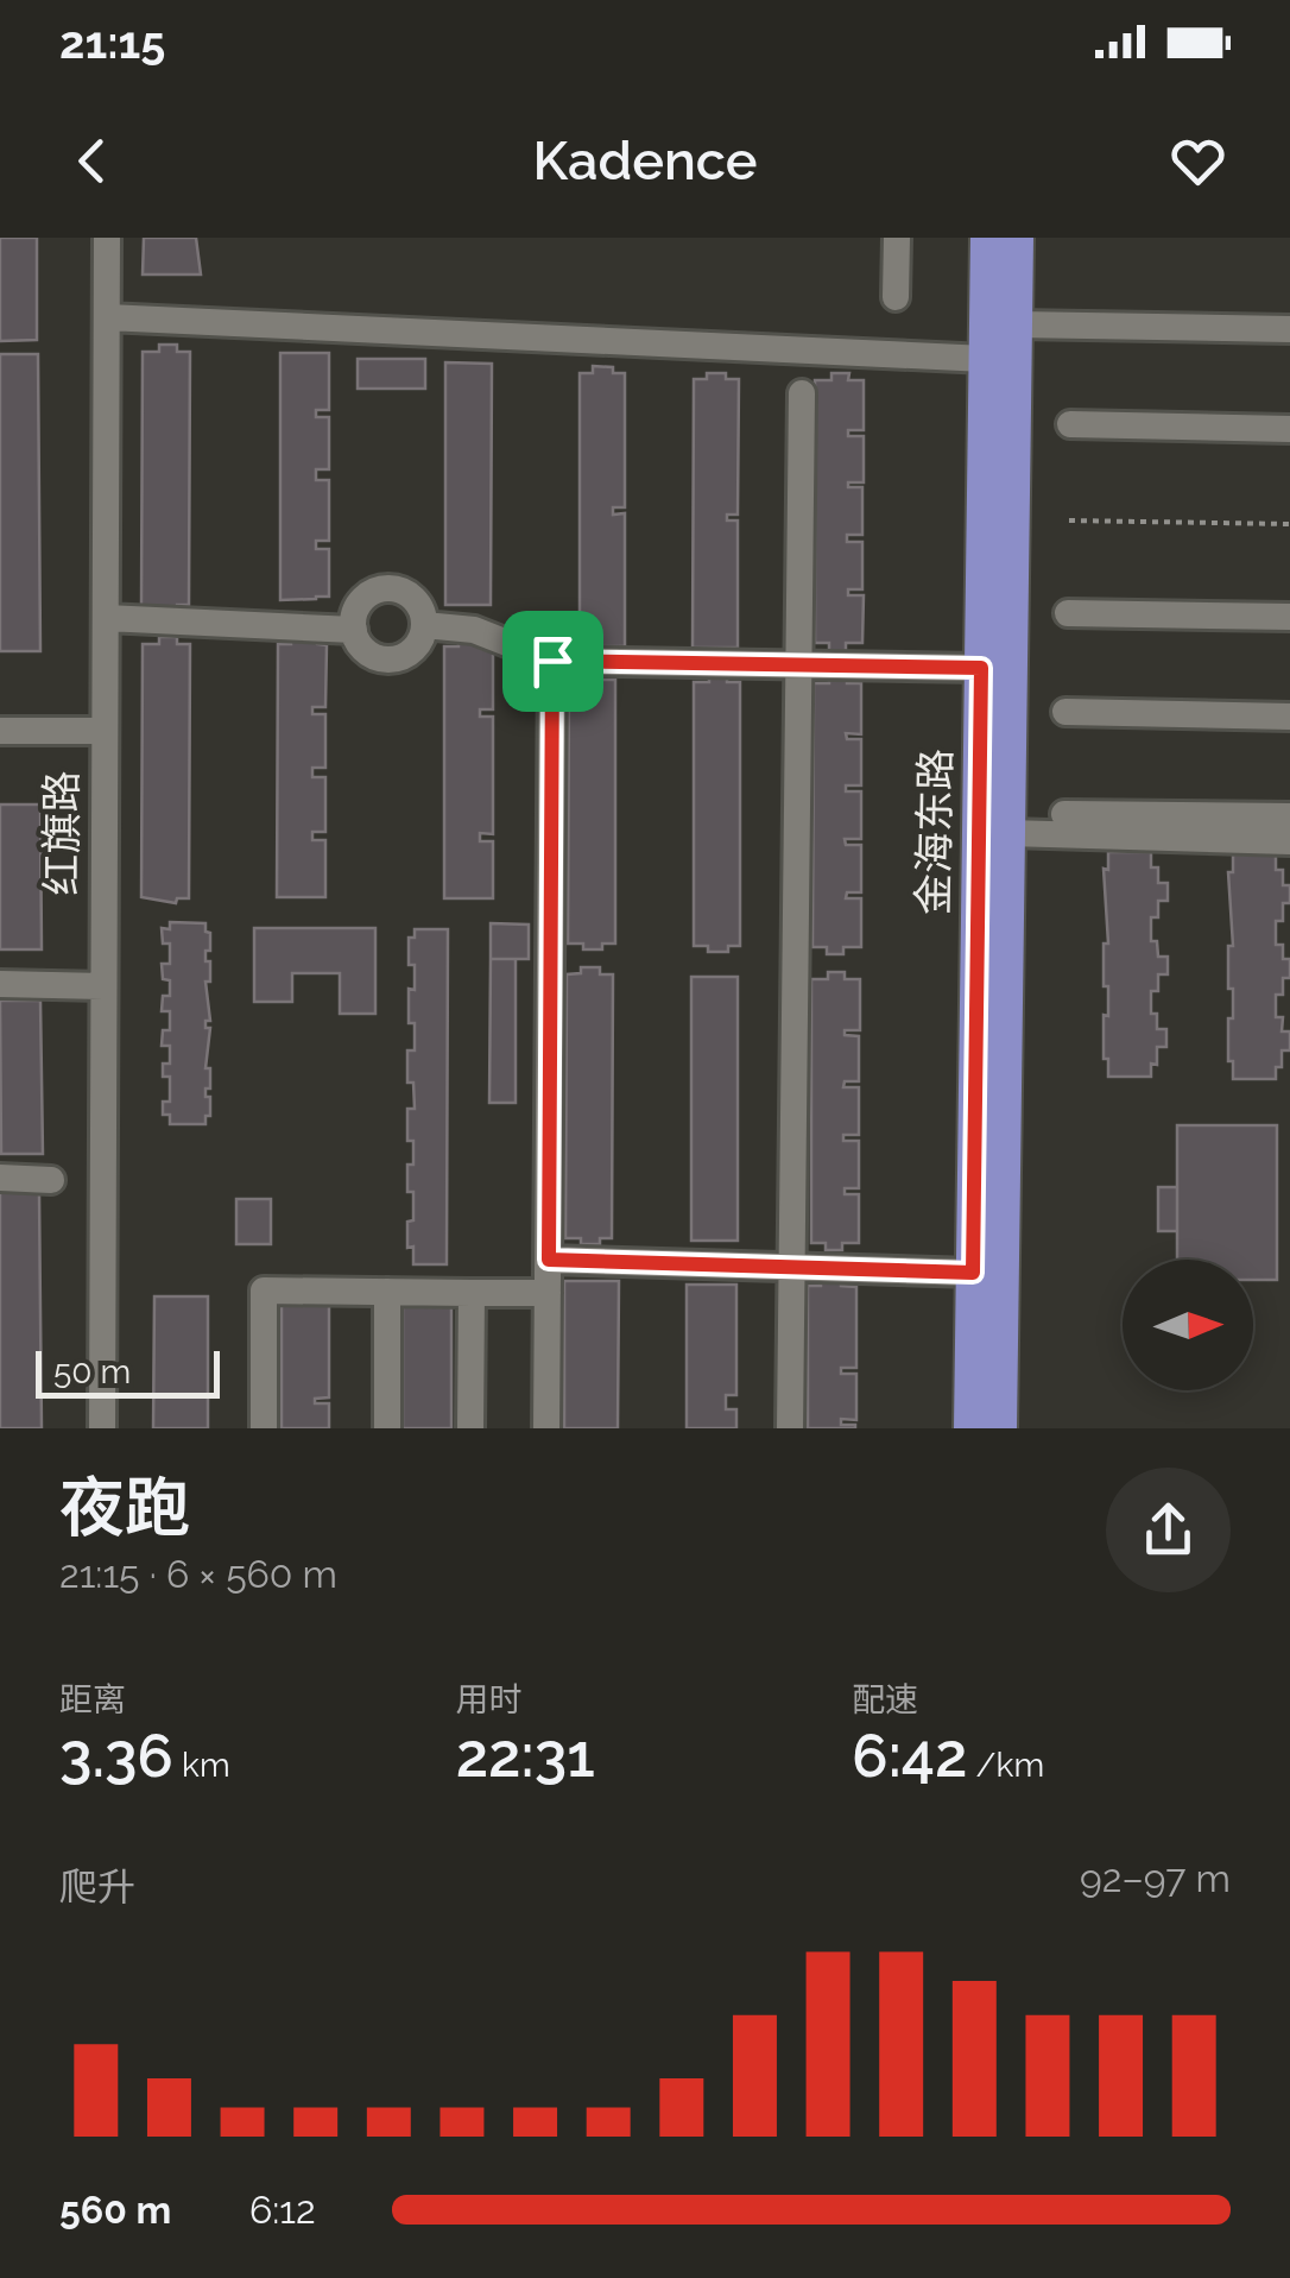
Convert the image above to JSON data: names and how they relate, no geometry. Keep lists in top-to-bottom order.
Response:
{
  "streets": {
    "main road": ["金海东路"],
    "street": ["红旗路"]
  },
  "scale_bar": "50 m",
  "north": "right",
  "page": {
    "status": "21:15",
    "header": "Kadence",
    "scale": "50 m",
    "heading": ["夜跑", "21:15 · 6 × 560 m"],
    "stats": [
      ["距离", "3.36 km"],
      ["用时", "22:31"],
      ["配速", "6:42 /km"]
    ],
    "chart": ["爬升", "92–97 m"],
    "list": [
      {
        "name": "560 m",
        "note": "6:12"
      }
    ]
  }
}
